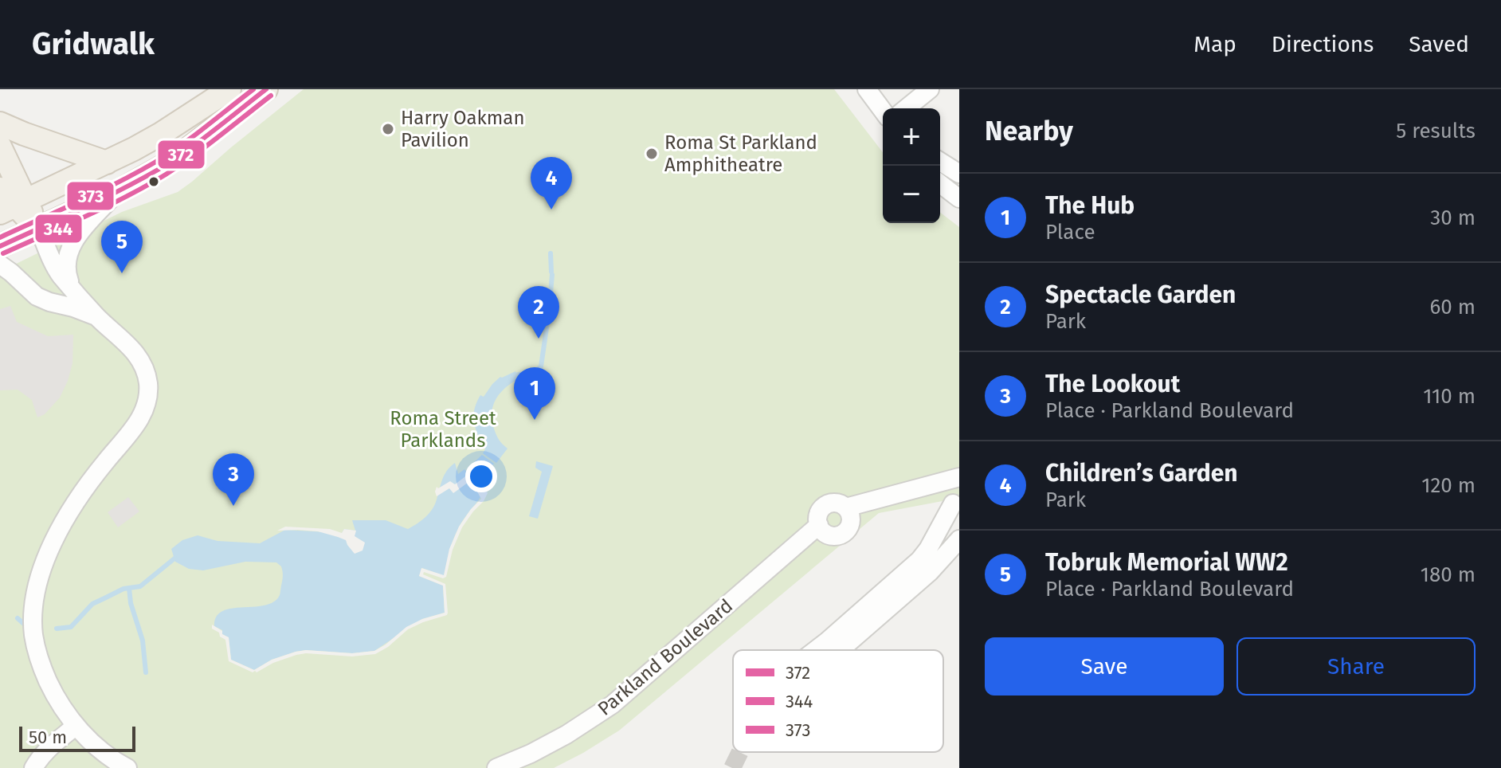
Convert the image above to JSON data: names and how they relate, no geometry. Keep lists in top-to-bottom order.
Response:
{
  "streets": {
    "street": ["Parkland Boulevard"]
  },
  "parks": ["Roma Street Parklands"],
  "places": ["Harry Oakman Pavilion", "Roma St Parkland Amphitheatre"],
  "lines": ["transit line 372", "transit line 373", "transit line 344"],
  "legend": ["372", "344", "373"],
  "scale_bar": "50 m",
  "page": {
    "header": "Gridwalk",
    "nav": ["Map", "Directions", "Saved"],
    "heading": ["Nearby", "5 results"],
    "map_buttons": ["+", "−"],
    "pins": [
      "4",
      "5",
      "2",
      "1",
      "3"
    ],
    "list": [
      {
        "mark": "1",
        "name": "The Hub",
        "note": "Place",
        "value": "30 m"
      },
      {
        "mark": "2",
        "name": "Spectacle Garden",
        "note": "Park",
        "value": "60 m"
      },
      {
        "mark": "3",
        "name": "The Lookout",
        "note": "Place · Parkland Boulevard",
        "value": "110 m"
      },
      {
        "mark": "4",
        "name": "Children’s Garden",
        "note": "Park",
        "value": "120 m"
      },
      {
        "mark": "5",
        "name": "Tobruk Memorial WW2",
        "note": "Place · Parkland Boulevard",
        "value": "180 m"
      }
    ],
    "buttons": ["Save", "Share"],
    "scale": "50 m"
  }
}
